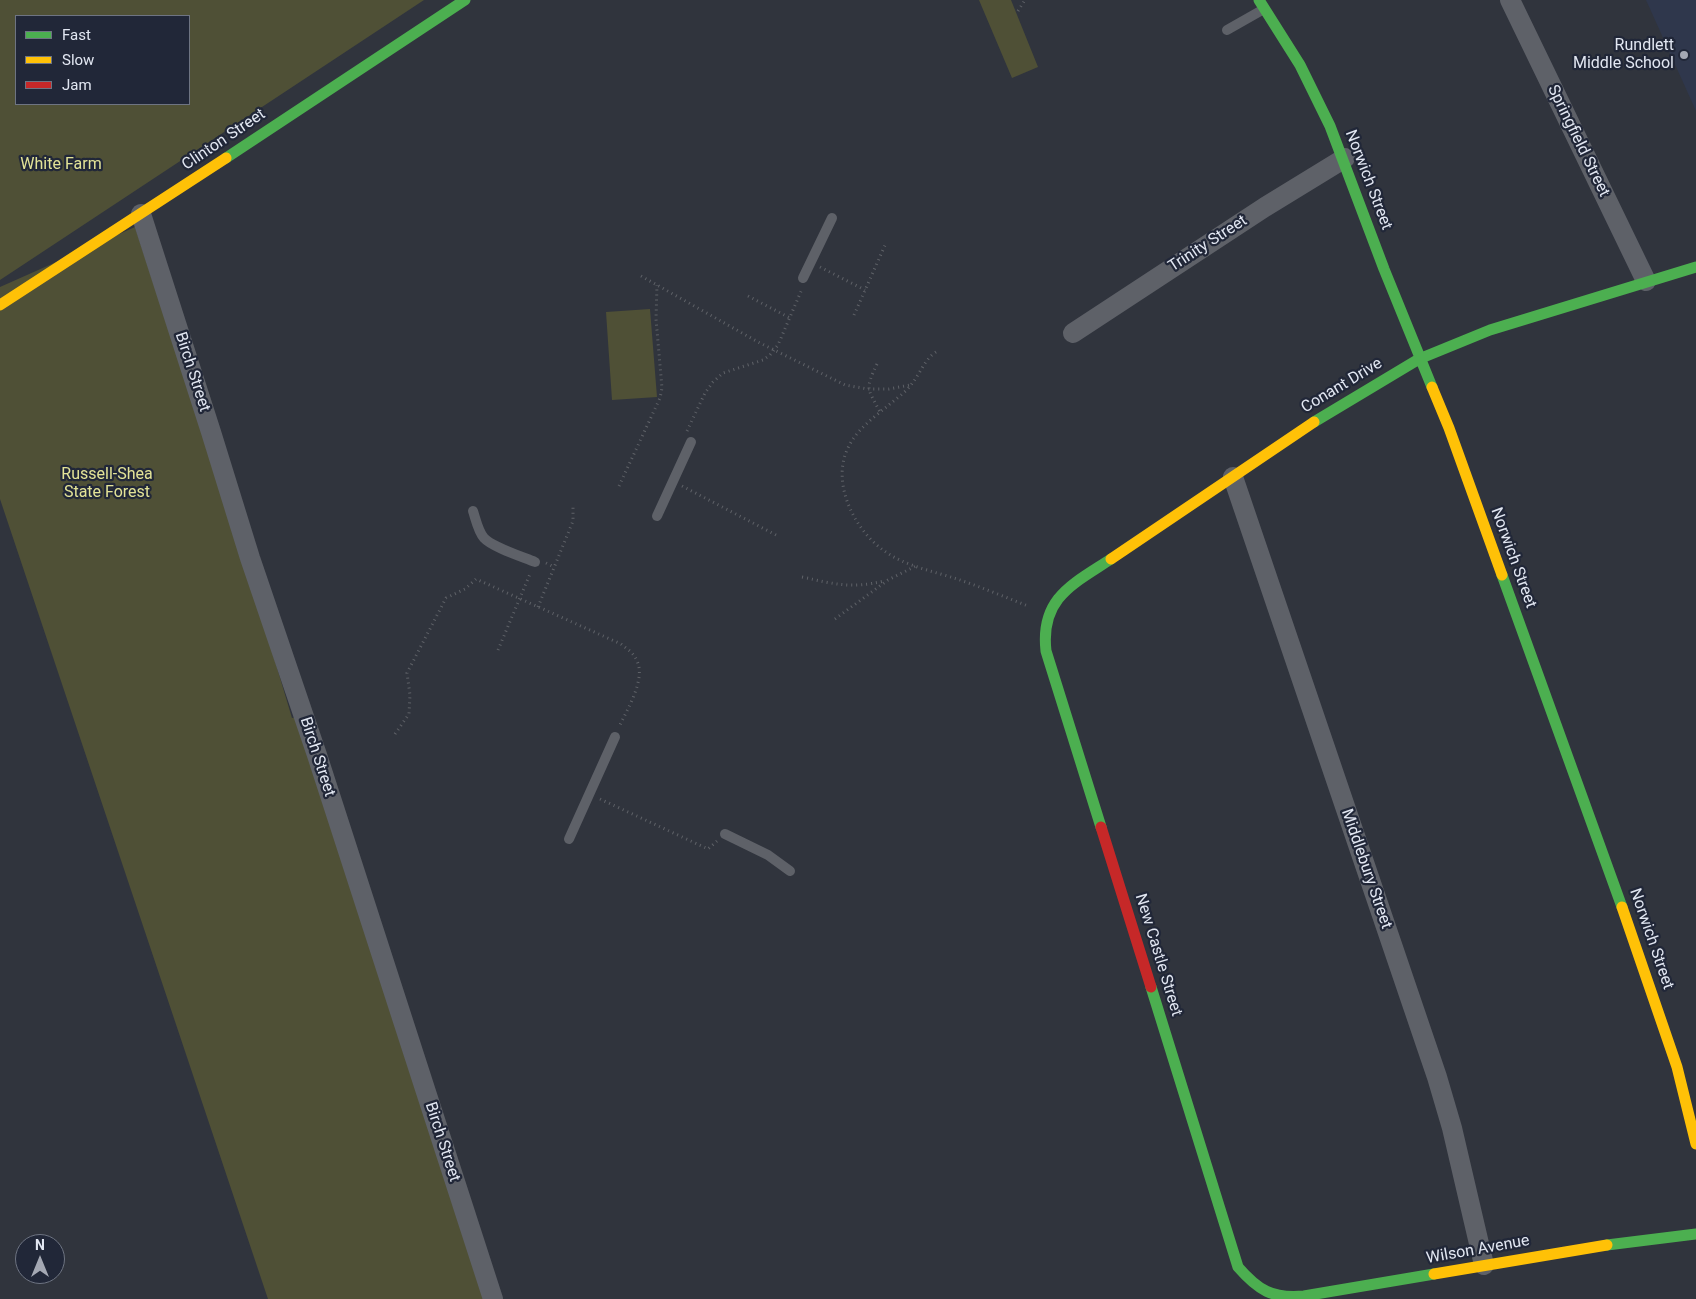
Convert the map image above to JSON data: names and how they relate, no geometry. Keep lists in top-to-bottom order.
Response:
{
  "streets": {
    "street": [
      "Clinton Street",
      "Springfield Street",
      "Norwich Street",
      "Trinity Street",
      "Birch Street",
      "Conant Drive",
      "Middlebury Street",
      "New Castle Street",
      "Wilson Avenue"
    ]
  },
  "crossings": [
    ["Clinton Street", "Birch Street"],
    ["Springfield Street", "Conant Drive"],
    ["Norwich Street", "Trinity Street"],
    ["Norwich Street", "Conant Drive"],
    ["Conant Drive", "Middlebury Street"],
    ["Conant Drive", "New Castle Street"],
    ["Middlebury Street", "Wilson Avenue"],
    ["New Castle Street", "Wilson Avenue"]
  ],
  "parks": ["White Farm", "Russell-Shea State Forest"],
  "places": ["Rundlett Middle School"],
  "legend": ["Fast", "Slow", "Jam"],
  "north": "top"
}
